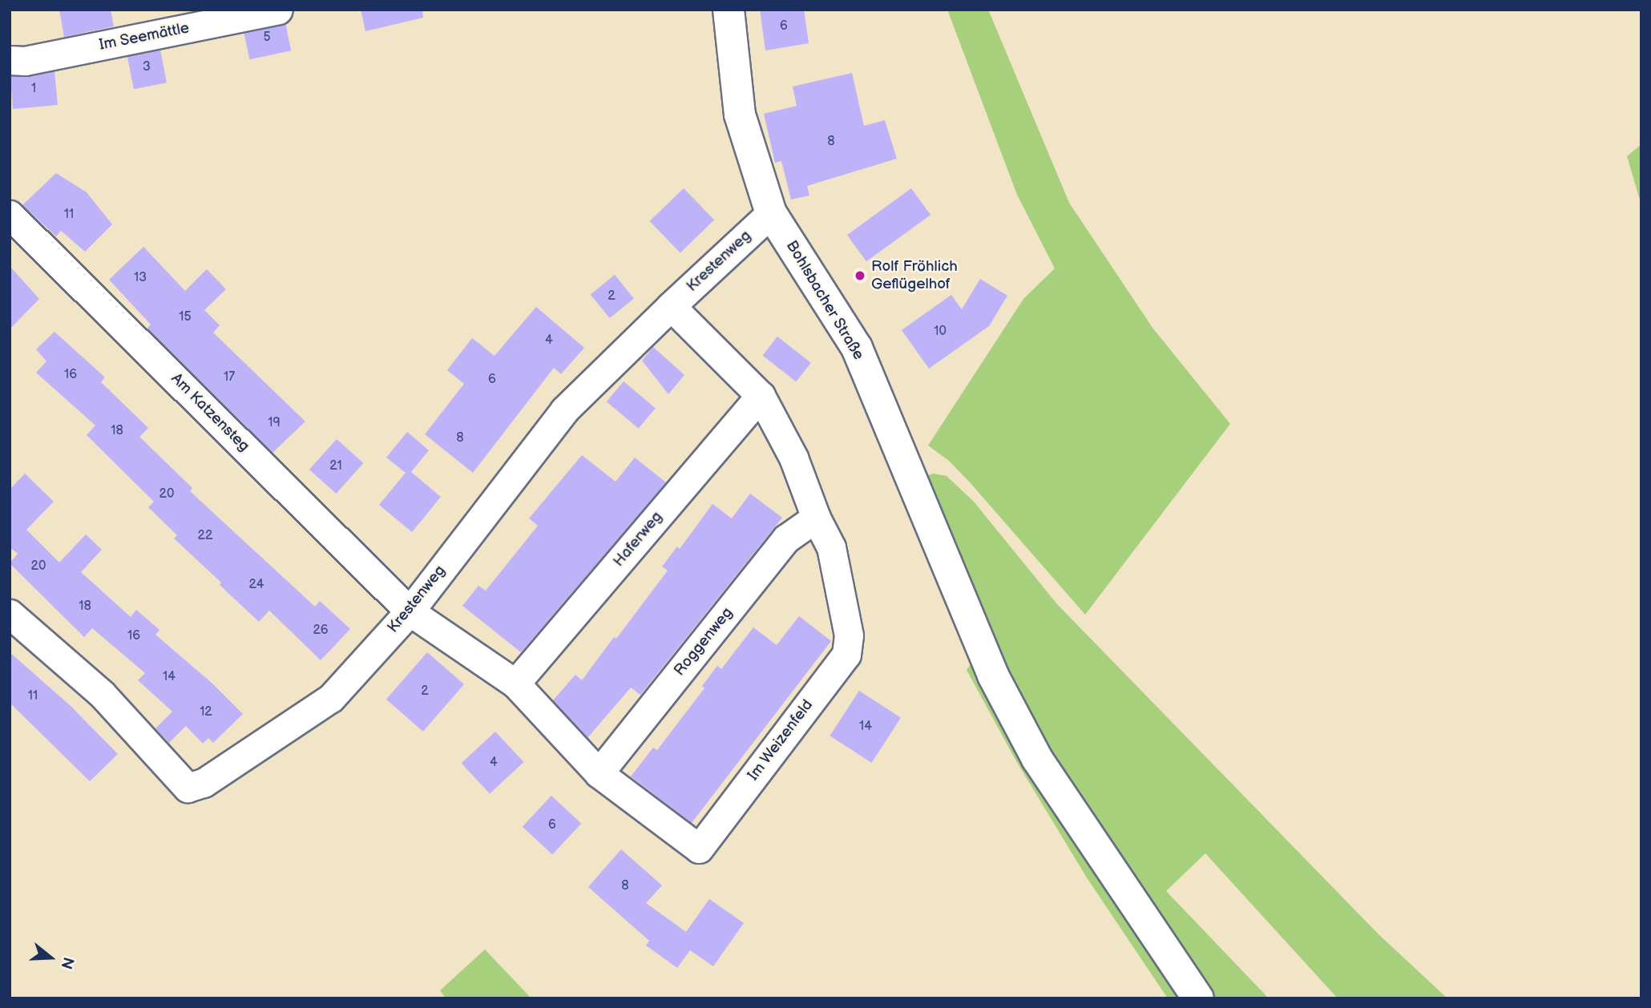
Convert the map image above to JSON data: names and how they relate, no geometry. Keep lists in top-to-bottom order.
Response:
{
  "streets": {
    "street": [
      "Im Seemättle",
      "Krestenweg",
      "Bohlsbacher Straße",
      "Am Katzensteg",
      "Haferweg",
      "Roggenweg",
      "Im Weizenfeld"
    ]
  },
  "crossings": [
    ["Krestenweg", "Bohlsbacher Straße"],
    ["Krestenweg", "Am Katzensteg"],
    ["Krestenweg", "Im Weizenfeld"],
    ["Am Katzensteg", "Im Weizenfeld"],
    ["Haferweg", "Im Weizenfeld"],
    ["Roggenweg", "Im Weizenfeld"]
  ],
  "places": ["Rolf Fröhlich Geflügelhof"],
  "house_numbers": [
    "6",
    "5",
    "3",
    "1",
    "8",
    "11",
    "13",
    "2",
    "15",
    "10",
    "4",
    "16",
    "17",
    "6",
    "19",
    "18",
    "8",
    "21",
    "20",
    "22",
    "20",
    "24",
    "18",
    "26",
    "16",
    "14",
    "2",
    "11",
    "12",
    "14",
    "4",
    "6",
    "8"
  ],
  "north": "right"
}
